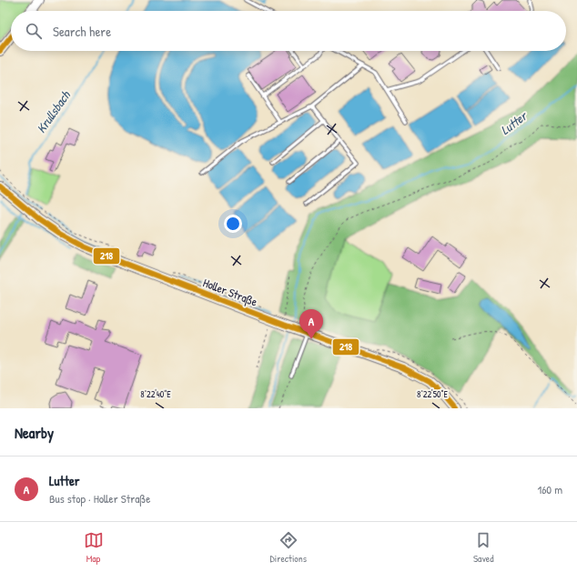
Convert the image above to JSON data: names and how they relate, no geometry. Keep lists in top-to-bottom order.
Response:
{
  "streets": {
    "street": ["Holler Straße"]
  },
  "water": ["Krullsbach", "Lutter"],
  "lines": ["transit line 218"],
  "page": {
    "search": "Search here",
    "pins": "A",
    "heading": "Nearby",
    "list": [
      {
        "mark": "A",
        "name": "Lutter",
        "note": "Bus stop · Holler Straße",
        "value": "160 m"
      }
    ],
    "nav": ["Map", "Directions", "Saved"]
  },
  "coordinates": ["8°22'40\"E", "8°22'50\"E"]
}
